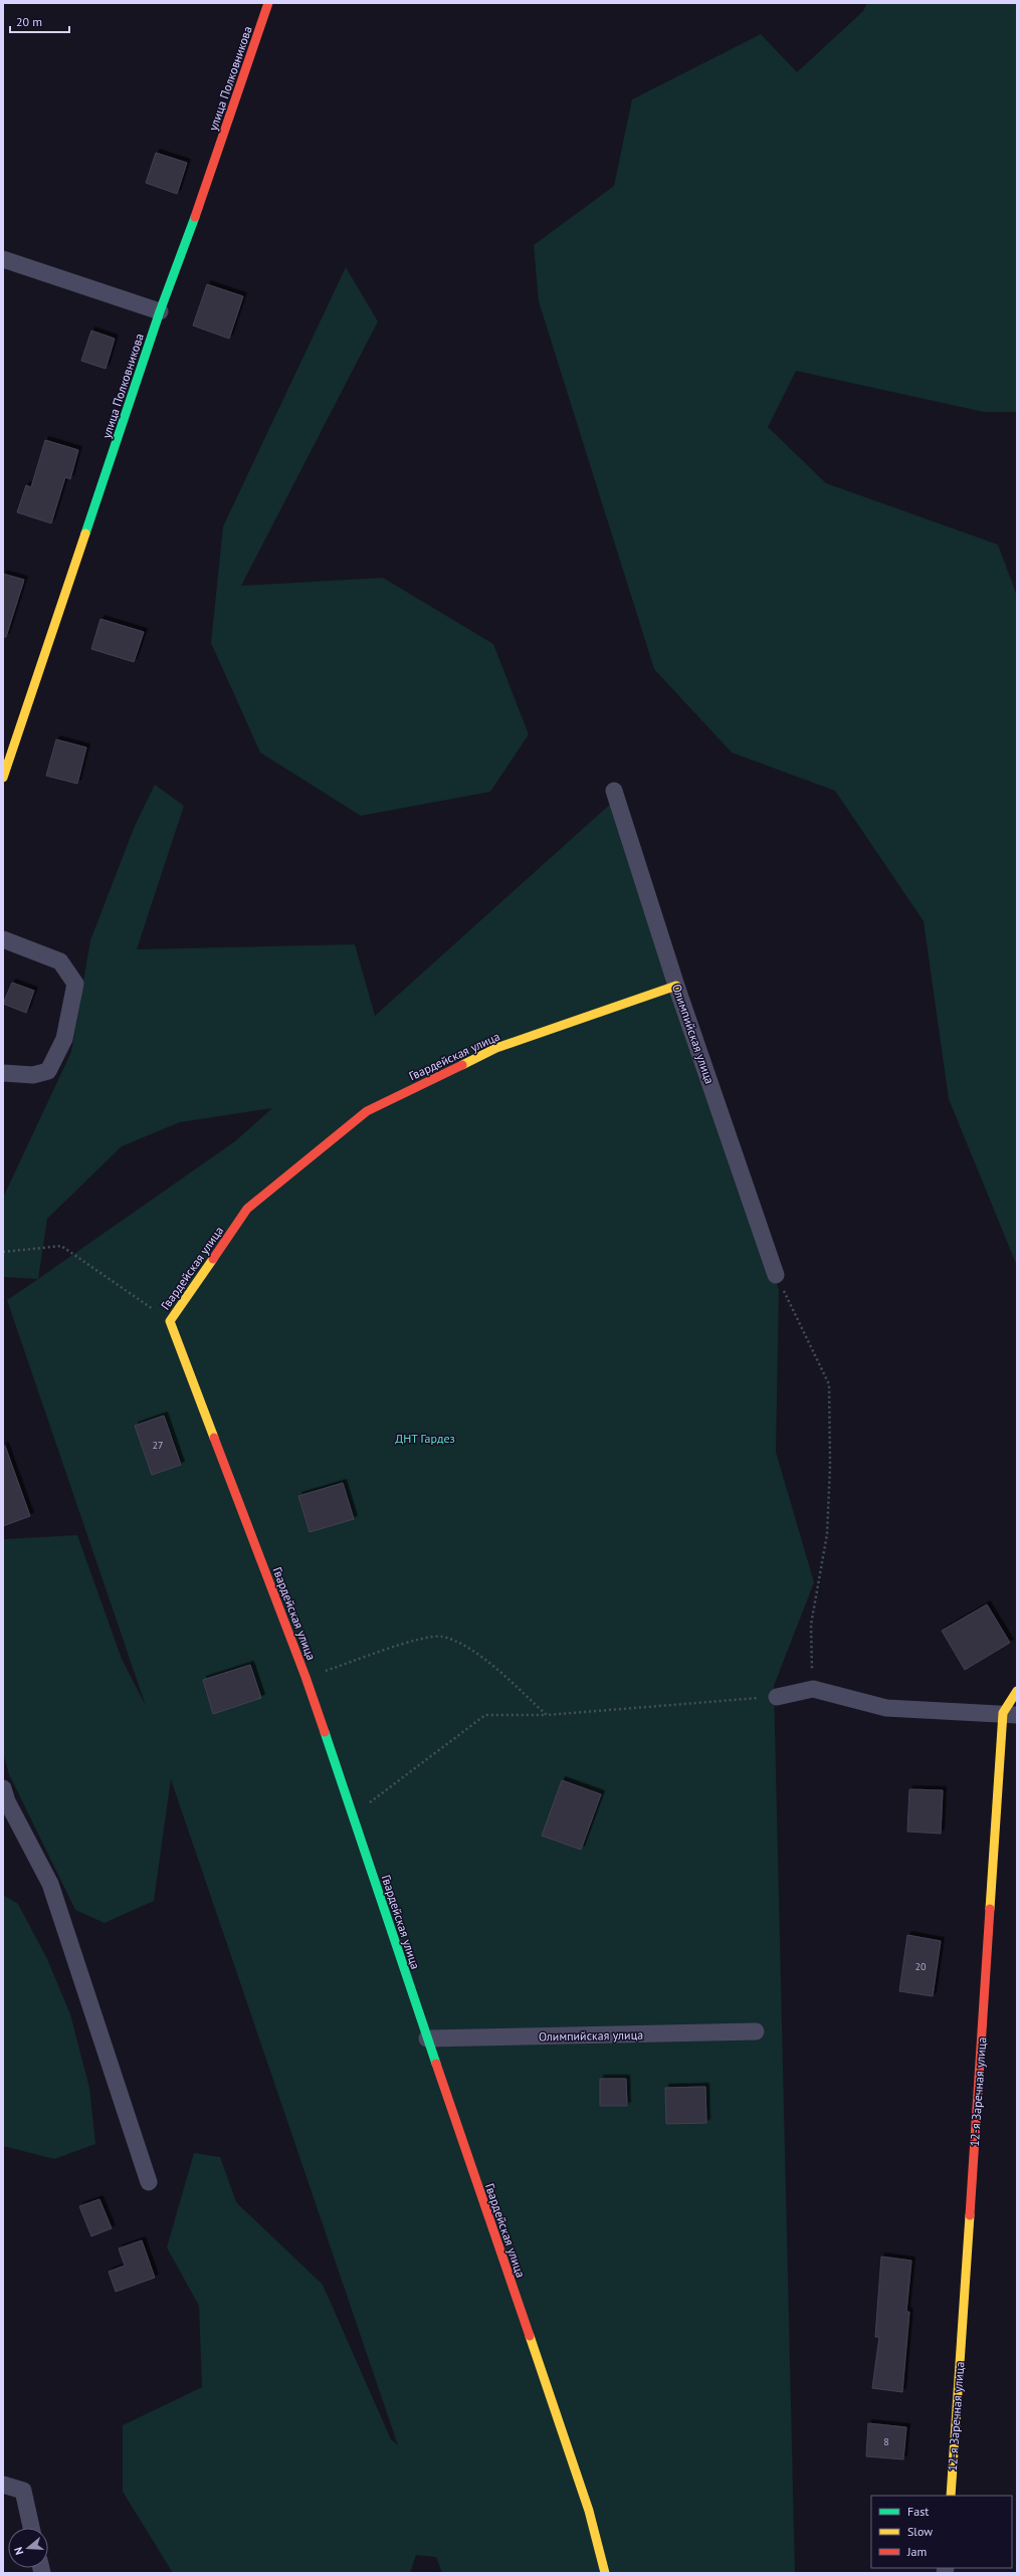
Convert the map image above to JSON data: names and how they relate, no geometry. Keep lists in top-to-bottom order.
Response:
{
  "streets": {
    "street": [
      "улица Полковникова",
      "Олимпийская улица",
      "Гвардейская улица",
      "12-я Заречная улица"
    ]
  },
  "crossings": [
    ["Олимпийская улица", "Гвардейская улица"]
  ],
  "parks": ["ДНТ Гардез"],
  "house_numbers": ["27", "20", "8"],
  "legend": ["Fast", "Slow", "Jam"],
  "scale_bar": "20 m",
  "north": "left"
}
